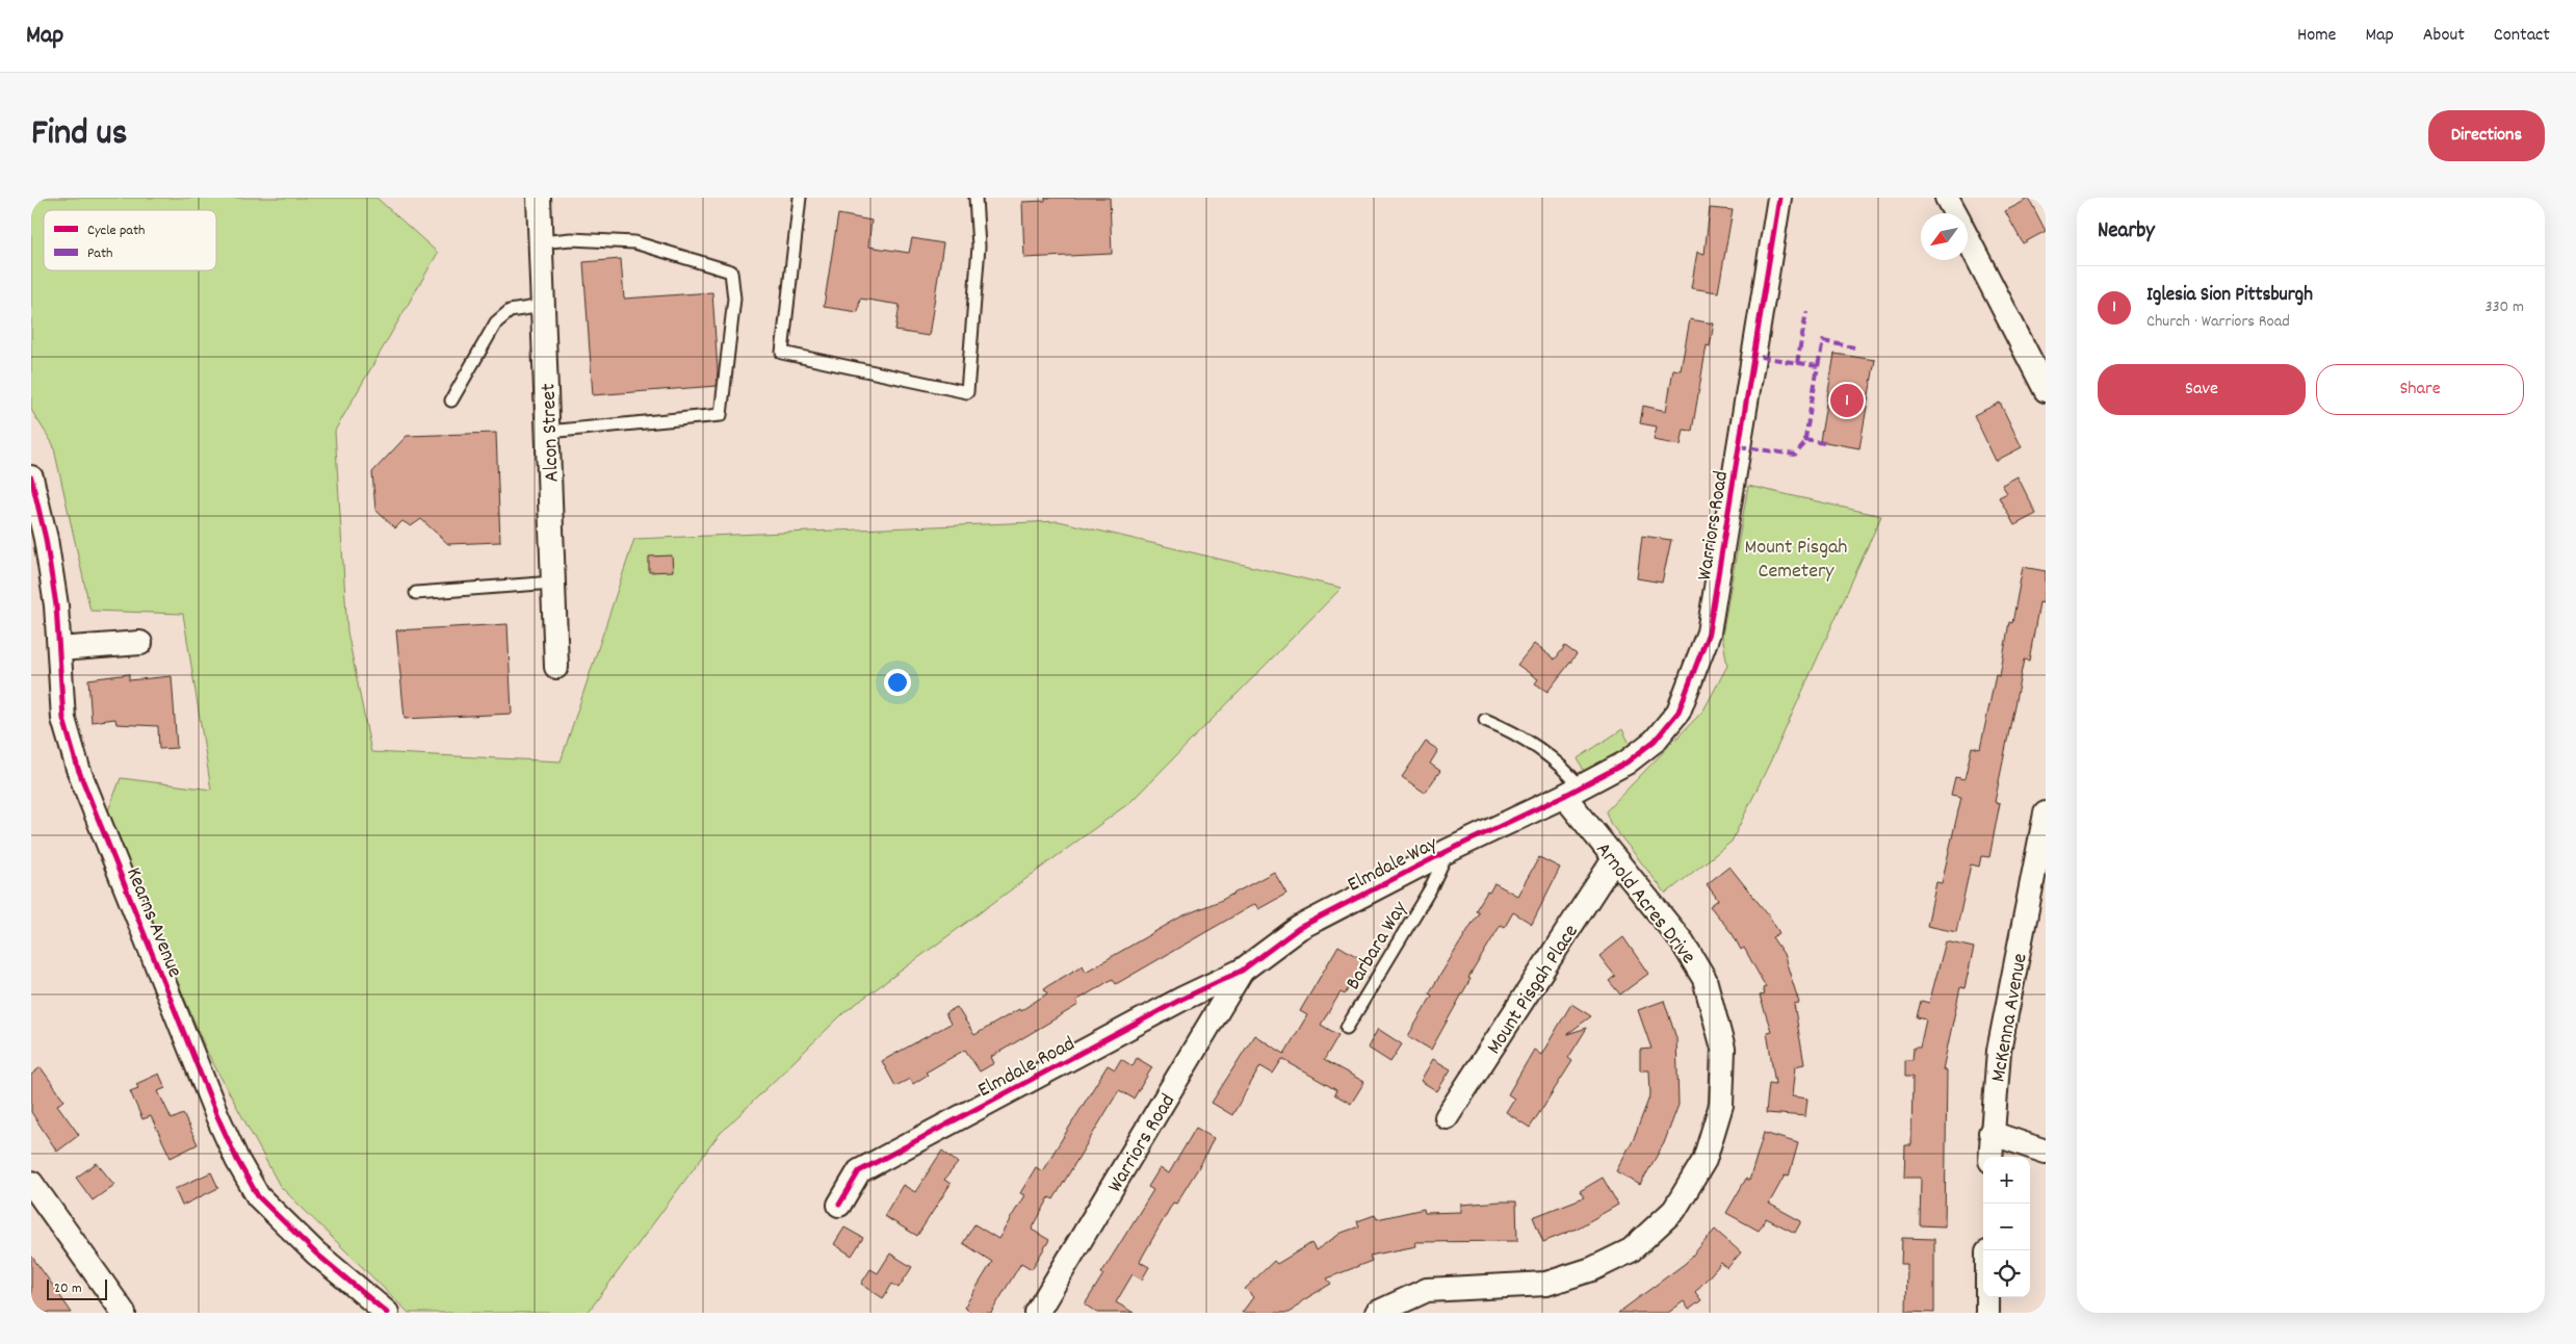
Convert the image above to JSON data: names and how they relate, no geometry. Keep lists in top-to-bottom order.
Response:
{
  "streets": {
    "street": [
      "Alcon Street",
      "Warriors Road",
      "Elmdale Way",
      "Arnold Acres Drive",
      "Kearns Avenue",
      "Mount Pisgah Place",
      "McKenna Avenue",
      "Elmdale Road"
    ],
    "lane": ["Barbara Way"]
  },
  "crossings": [
    ["Warriors Road", "Elmdale Way"],
    ["Warriors Road", "Arnold Acres Drive"],
    ["Warriors Road", "Elmdale Road"],
    ["Elmdale Way", "Arnold Acres Drive"],
    ["Elmdale Way", "Barbara Way"],
    ["Elmdale Way", "Elmdale Road"],
    ["Arnold Acres Drive", "Mount Pisgah Place"]
  ],
  "parks": ["Mount Pisgah Cemetery"],
  "legend": ["Cycle path", "Path"],
  "scale_bar": "20 m",
  "north": "bottom left",
  "page": {
    "header": "Map",
    "nav": [
      "Home",
      "Map",
      "About",
      "Contact"
    ],
    "title": "Find us",
    "buttons": [
      "Directions",
      ["Save", "Share"]
    ],
    "heading": "Nearby",
    "list": [
      {
        "mark": "1",
        "name": "Iglesia Sion Pittsburgh",
        "note": "Church · Warriors Road",
        "value": "330 m"
      }
    ],
    "pins": "1",
    "map_buttons": ["+", "−"],
    "scale": "20 m"
  }
}
